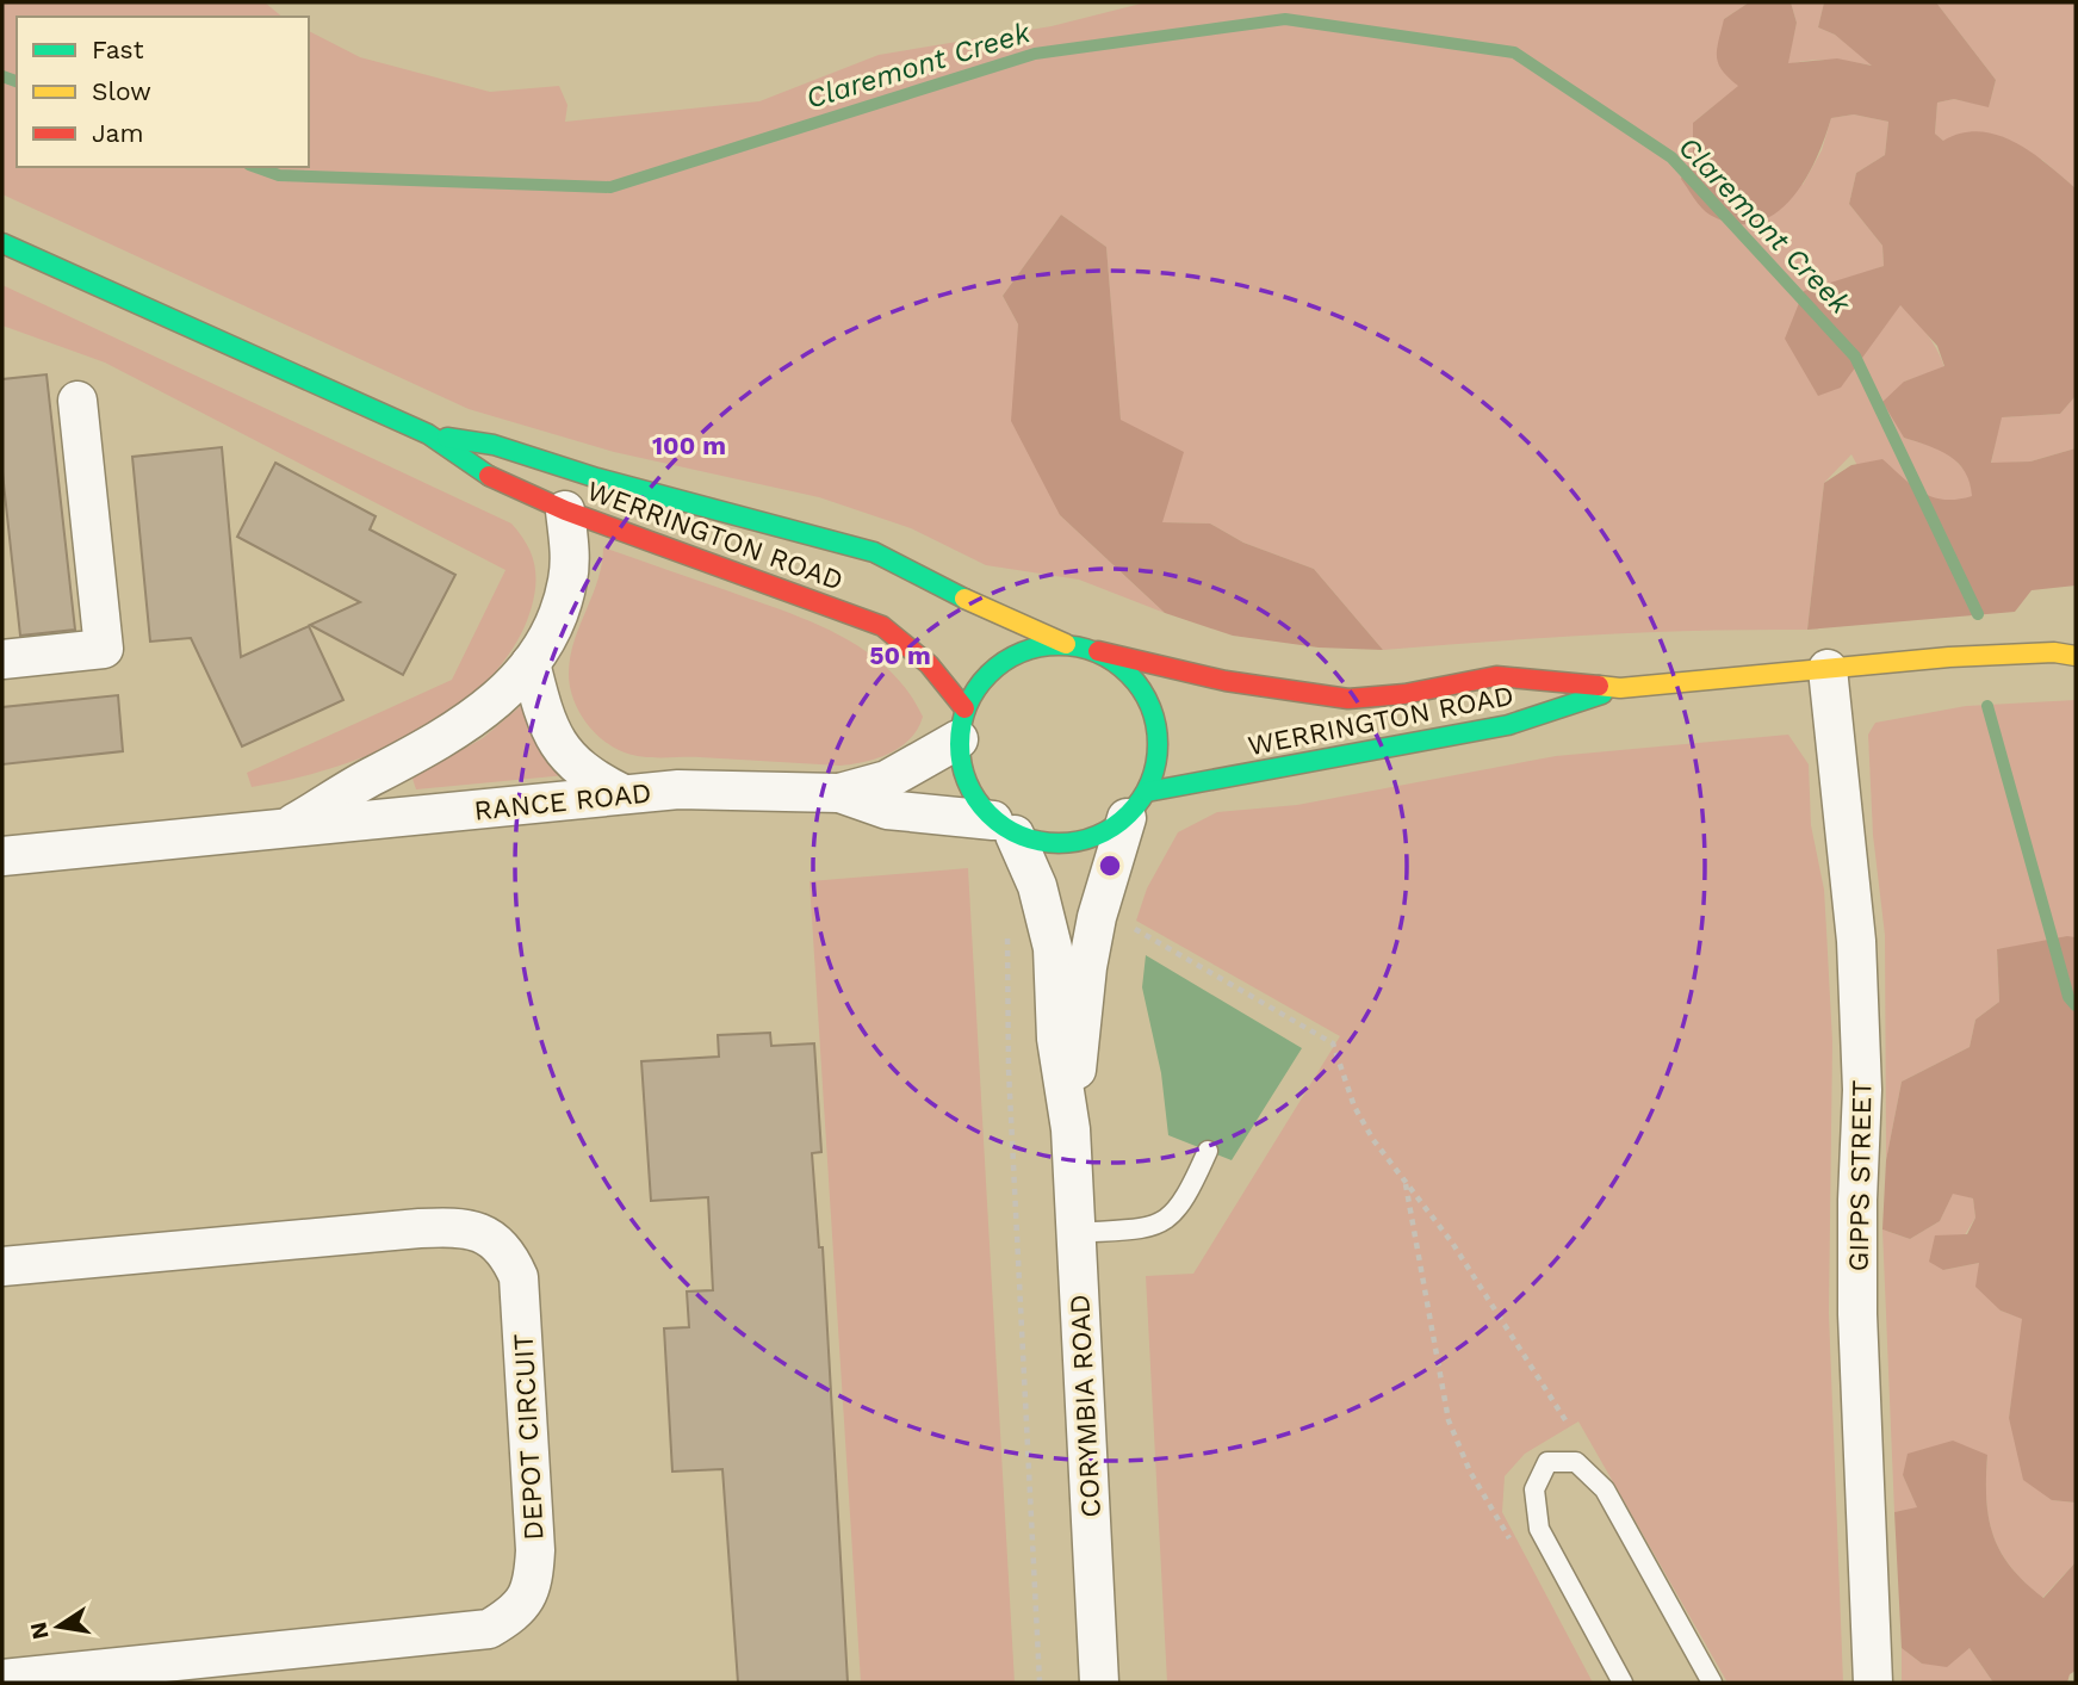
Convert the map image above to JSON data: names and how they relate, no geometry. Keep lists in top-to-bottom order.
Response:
{
  "streets": {
    "main road": ["WERRINGTON ROAD"],
    "street": [
      "RANCE ROAD",
      "GIPPS STREET",
      "CORYMBIA ROAD",
      "DEPOT CIRCUIT"
    ]
  },
  "crossings": [
    ["WERRINGTON ROAD", "RANCE ROAD"],
    ["WERRINGTON ROAD", "GIPPS STREET"],
    ["WERRINGTON ROAD", "CORYMBIA ROAD"],
    ["RANCE ROAD", "CORYMBIA ROAD"]
  ],
  "water": ["Claremont Creek"],
  "legend": ["Fast", "Slow", "Jam"],
  "north": "left",
  "rings": ["100 m", "50 m"]
}
